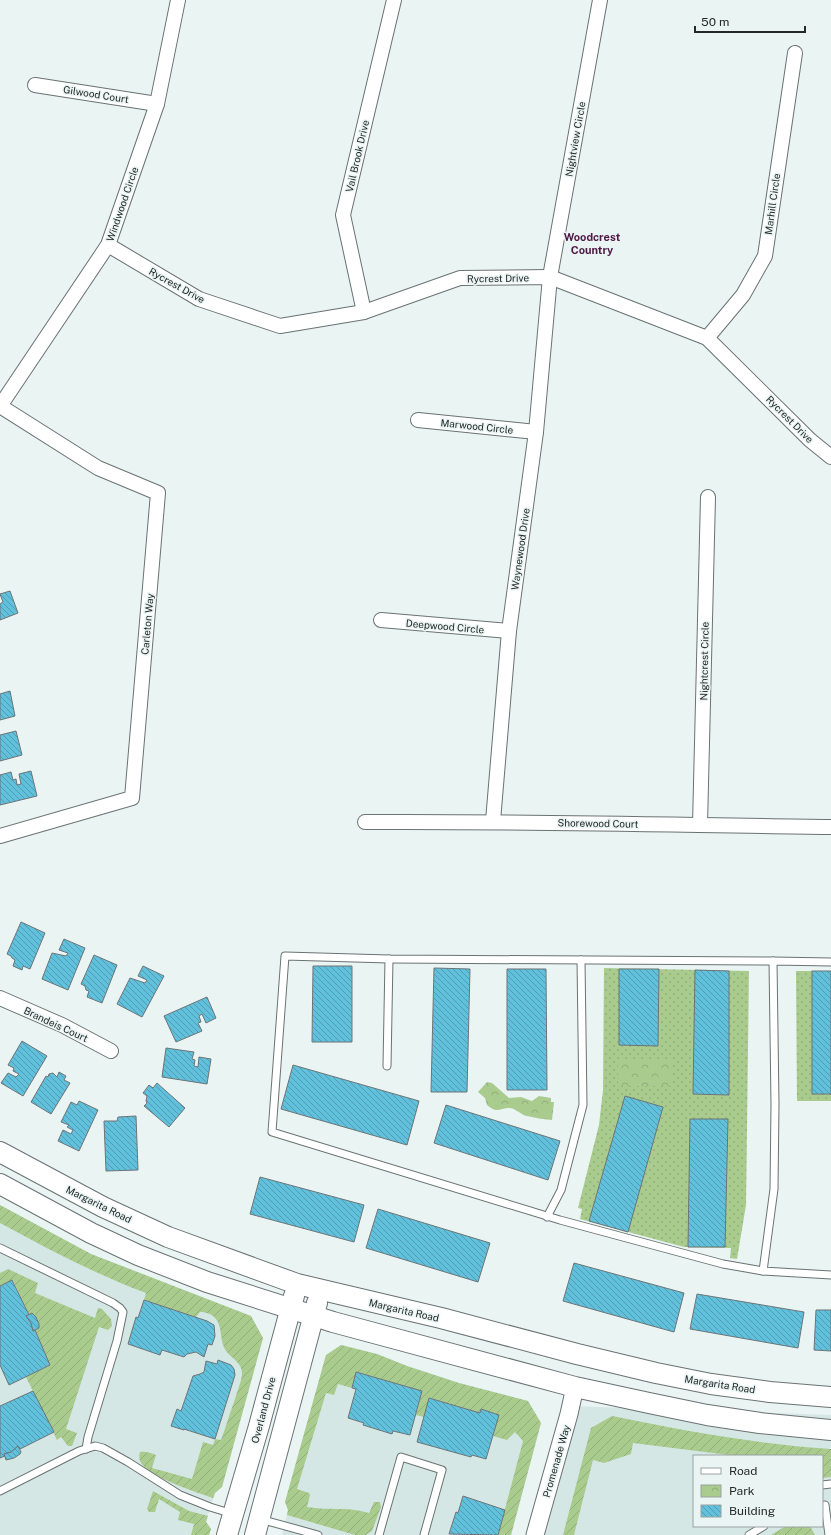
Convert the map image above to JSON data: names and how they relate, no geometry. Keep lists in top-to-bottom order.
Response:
{
  "streets": {
    "main road": ["Margarita Road", "Overland Drive"],
    "street": [
      "Gilwood Court",
      "Nightview Circle",
      "Vail Brook Drive",
      "Windwood Circle",
      "Marhill Circle",
      "Rycrest Drive",
      "Marwood Circle",
      "Waynewood Drive",
      "Carleton Way",
      "Deepwood Circle",
      "Nightcrest Circle",
      "Shorewood Court",
      "Brandeis Court",
      "Promenade Way"
    ]
  },
  "crossings": [
    ["Gilwood Court", "Windwood Circle"],
    ["Nightview Circle", "Rycrest Drive"],
    ["Nightview Circle", "Waynewood Drive"],
    ["Vail Brook Drive", "Rycrest Drive"],
    ["Windwood Circle", "Rycrest Drive"],
    ["Windwood Circle", "Carleton Way"],
    ["Marhill Circle", "Rycrest Drive"],
    ["Rycrest Drive", "Waynewood Drive"],
    ["Marwood Circle", "Waynewood Drive"],
    ["Waynewood Drive", "Deepwood Circle"],
    ["Waynewood Drive", "Shorewood Court"],
    ["Nightcrest Circle", "Shorewood Court"],
    ["Margarita Road", "Overland Drive"]
  ],
  "districts": ["Woodcrest Country"],
  "legend": ["Road", "Park", "Building"],
  "scale_bar": "50 m"
}
